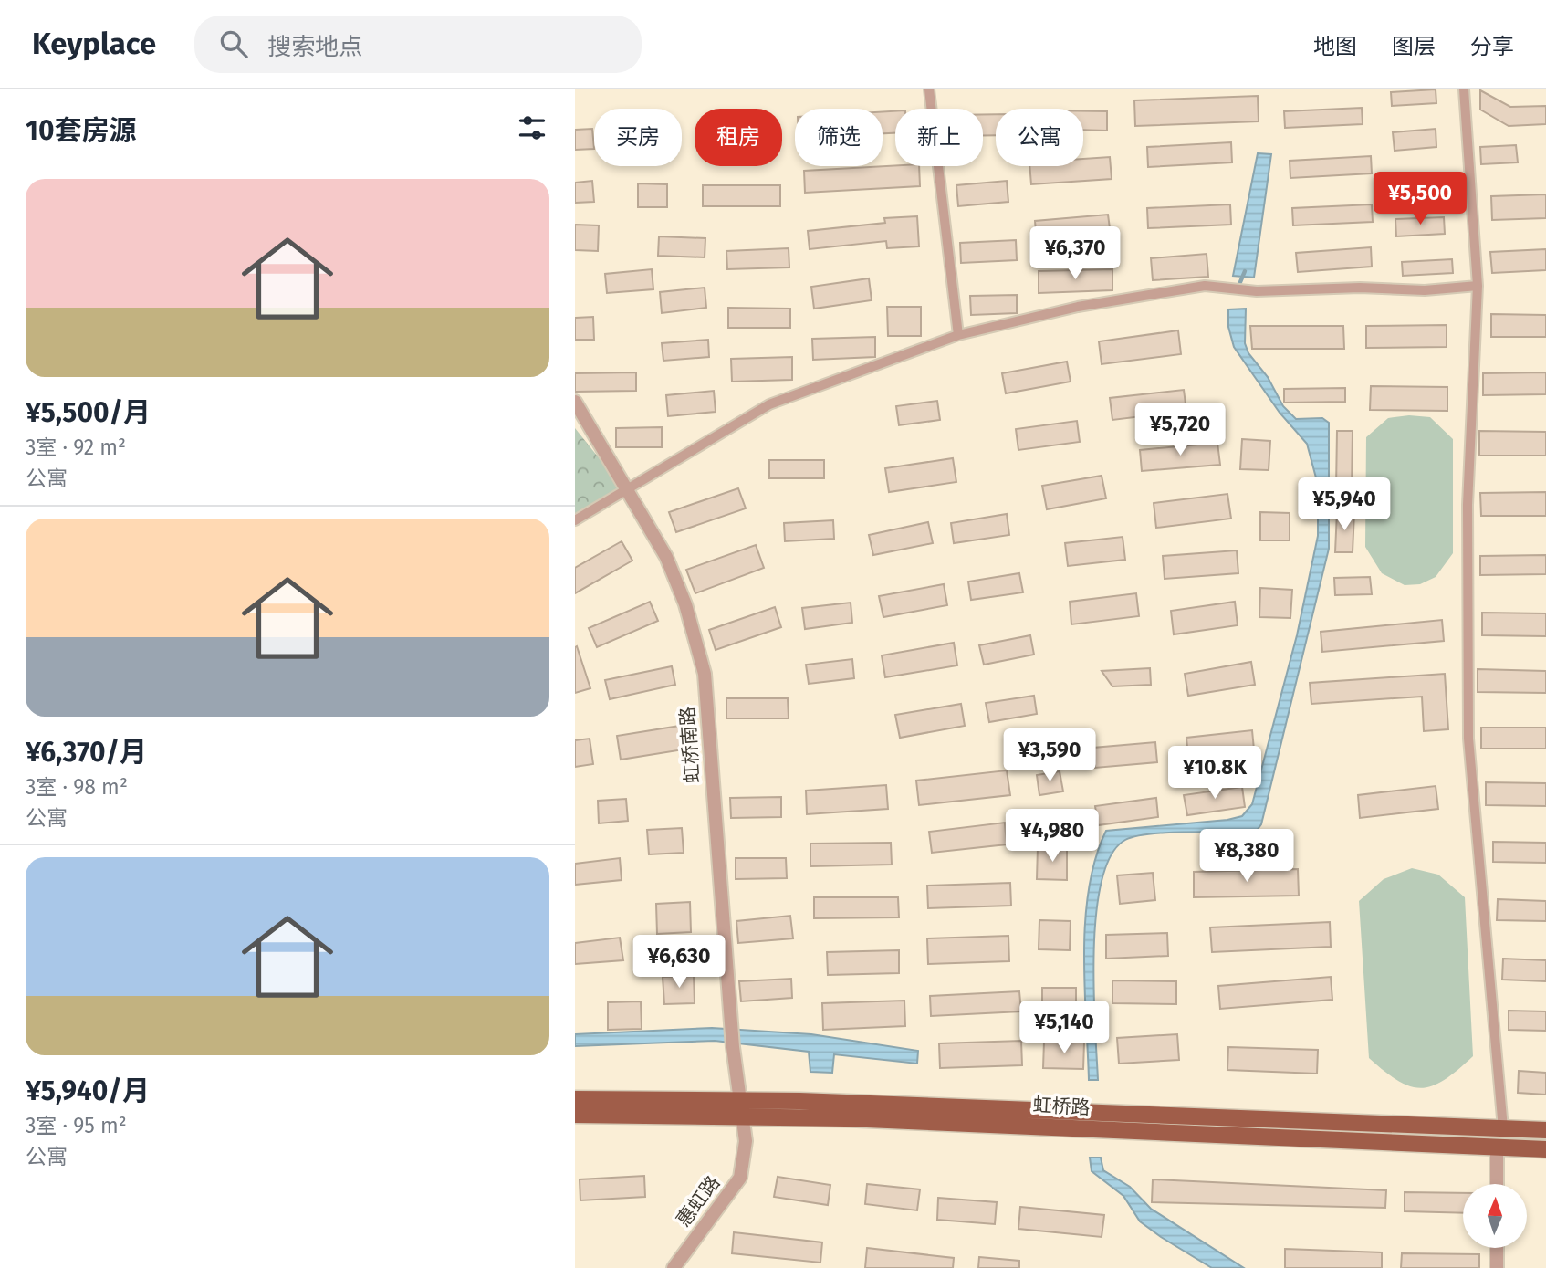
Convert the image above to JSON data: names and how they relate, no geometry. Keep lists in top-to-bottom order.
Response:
{
  "streets": {
    "main road": ["虹桥路"],
    "street": ["虹桥南路", "惠虹路"]
  },
  "crossings": [
    ["虹桥南路", "虹桥路"],
    ["虹桥南路", "惠虹路"],
    ["虹桥路", "惠虹路"]
  ],
  "north": "top",
  "page": {
    "header": "Keyplace",
    "search": "搜索地点",
    "nav": ["地图", "图层", "分享"],
    "heading": "10套房源",
    "chip": [
      "买房",
      "租房",
      "筛选",
      "新上",
      "公寓"
    ],
    "list": [
      {
        "name": "¥5,500/月",
        "note": "3室 · 92 m² · 公寓"
      },
      {
        "name": "¥6,370/月",
        "note": "3室 · 98 m² · 公寓"
      },
      {
        "name": "¥5,940/月",
        "note": "3室 · 95 m² · 公寓"
      }
    ],
    "price": [
      "¥5,500",
      "¥6,370",
      "¥5,720",
      "¥5,940",
      "¥3,590",
      "¥10.8K",
      "¥4,980",
      "¥8,380",
      "¥6,630",
      "¥5,140"
    ]
  }
}
